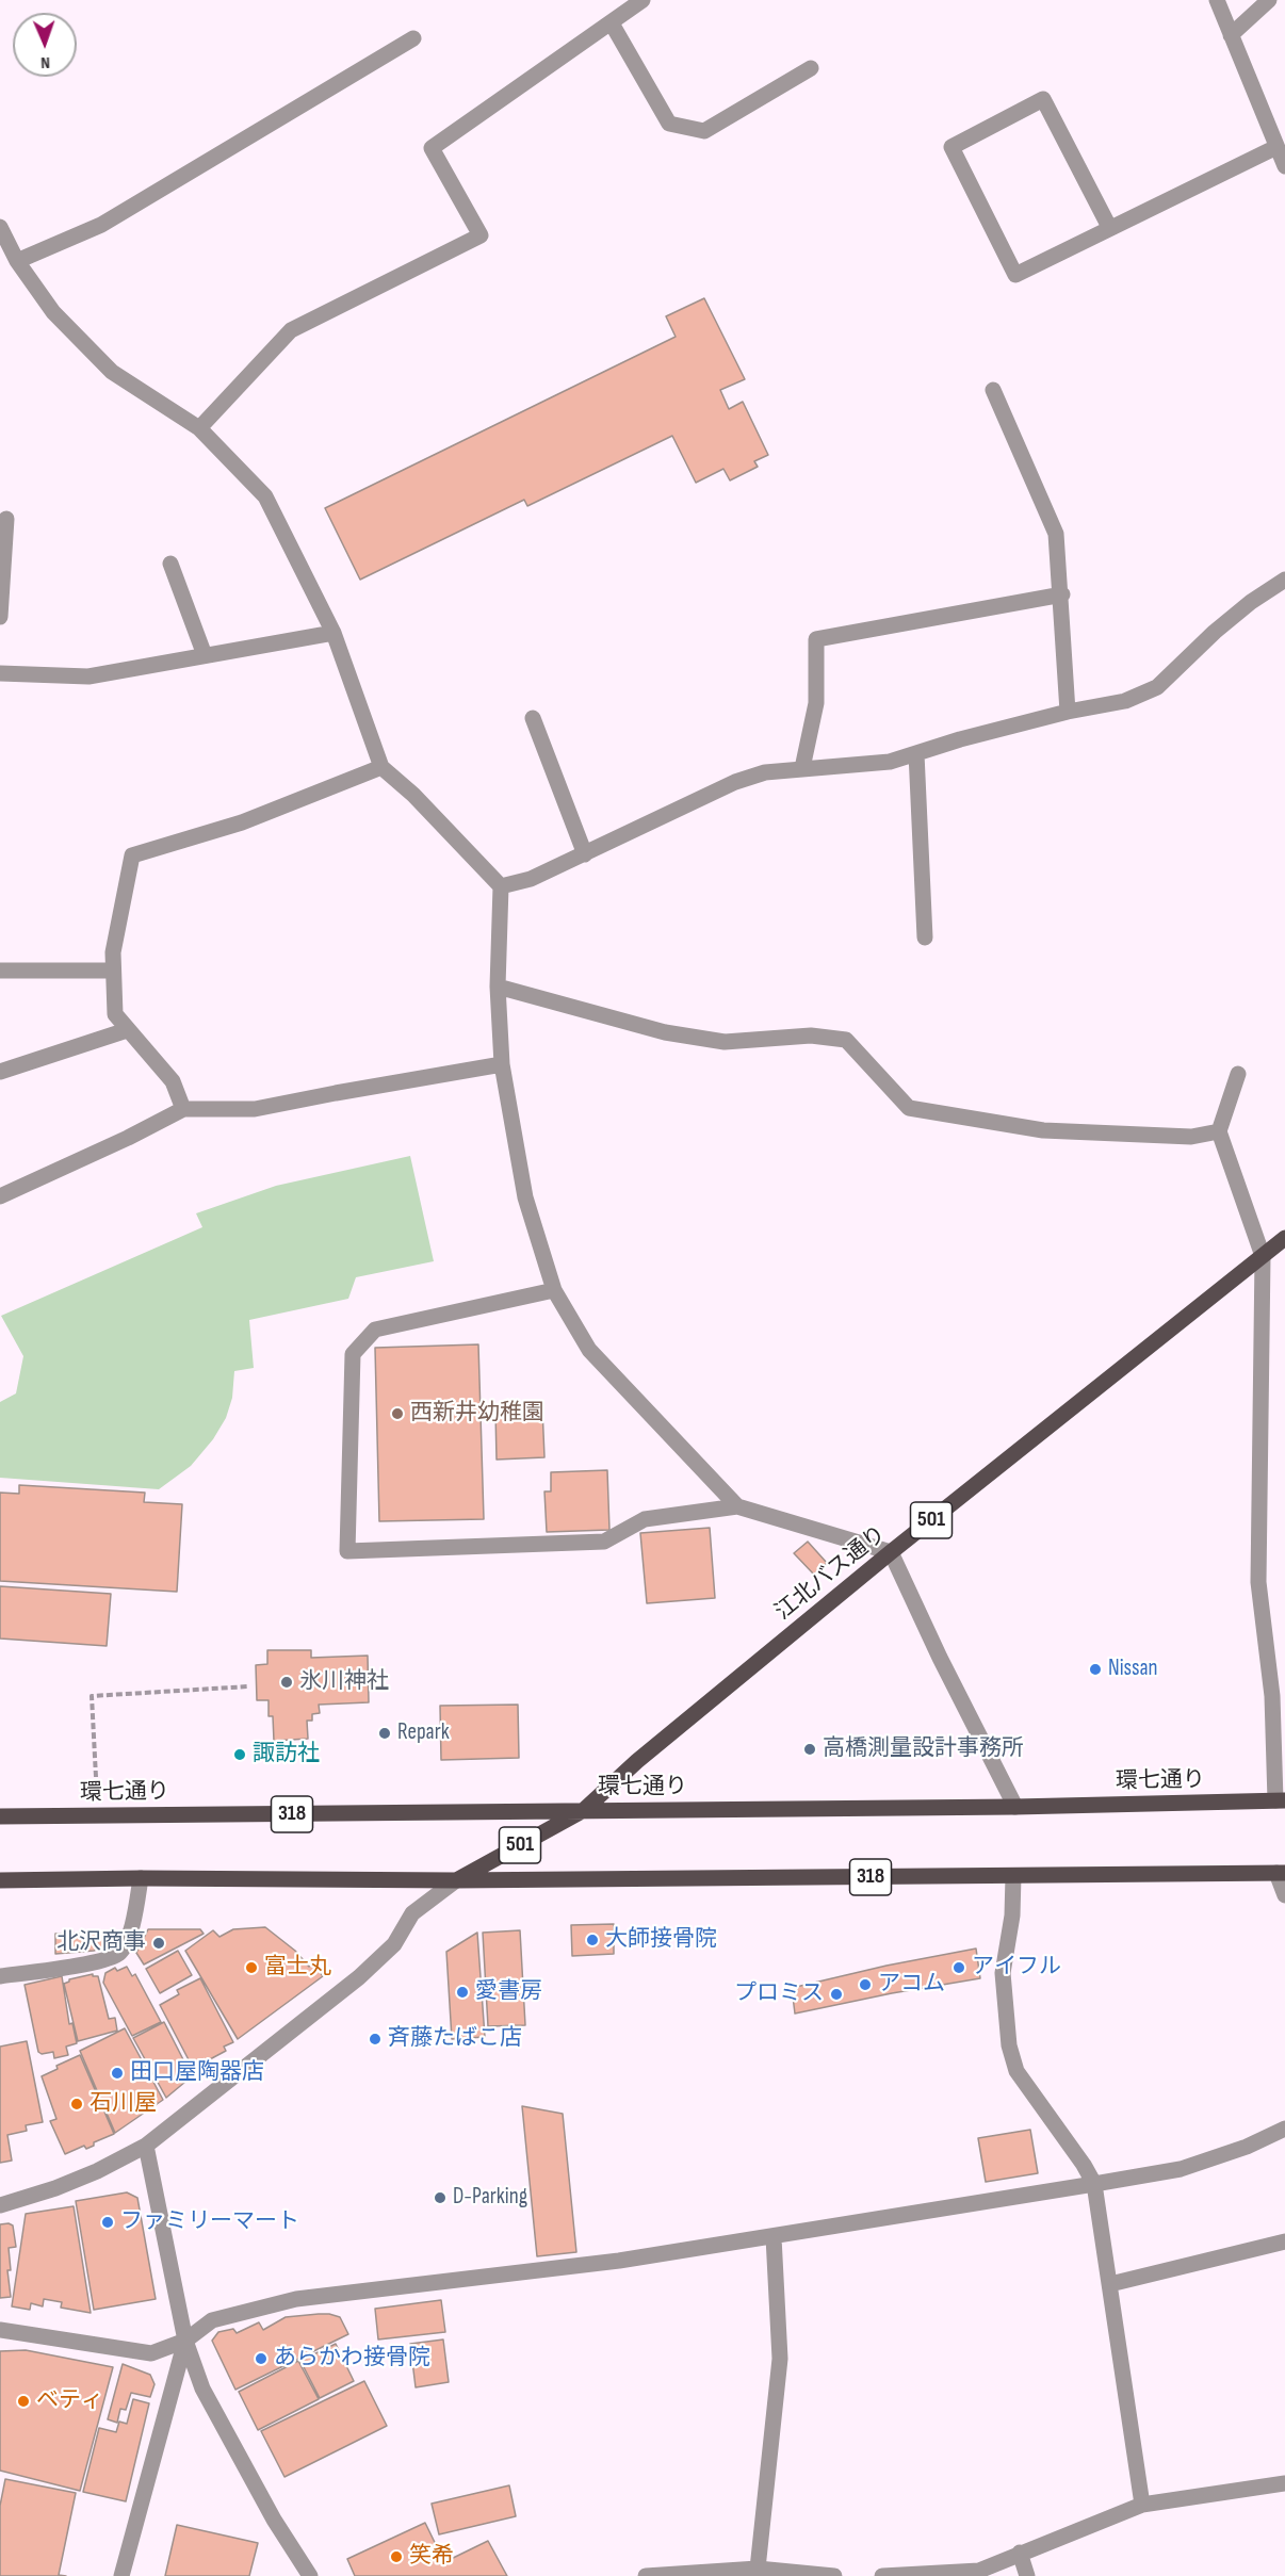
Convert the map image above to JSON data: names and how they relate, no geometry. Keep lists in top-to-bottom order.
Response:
{
  "streets": {
    "main road": [
      "501",
      "江北バス通り",
      "環七通り",
      "318"
    ]
  },
  "crossings": [
    ["江北バス通り", "環七通り"],
    ["江北バス通り", "318"]
  ],
  "places": [
    "西新井幼稚園",
    "Nissan",
    "氷川神社",
    "Repark",
    "高橋測量設計事務所",
    "諏訪社",
    "大師接骨院",
    "北沢商事",
    "富士丸",
    "アイフル",
    "アコム",
    "愛書房",
    "プロミス",
    "斉藤たばこ店",
    "田口屋陶器店",
    "石川屋",
    "D-Parking",
    "ファミリーマート",
    "あらかわ接骨院",
    "ベティ",
    "笑希"
  ],
  "north": "bottom"
}
